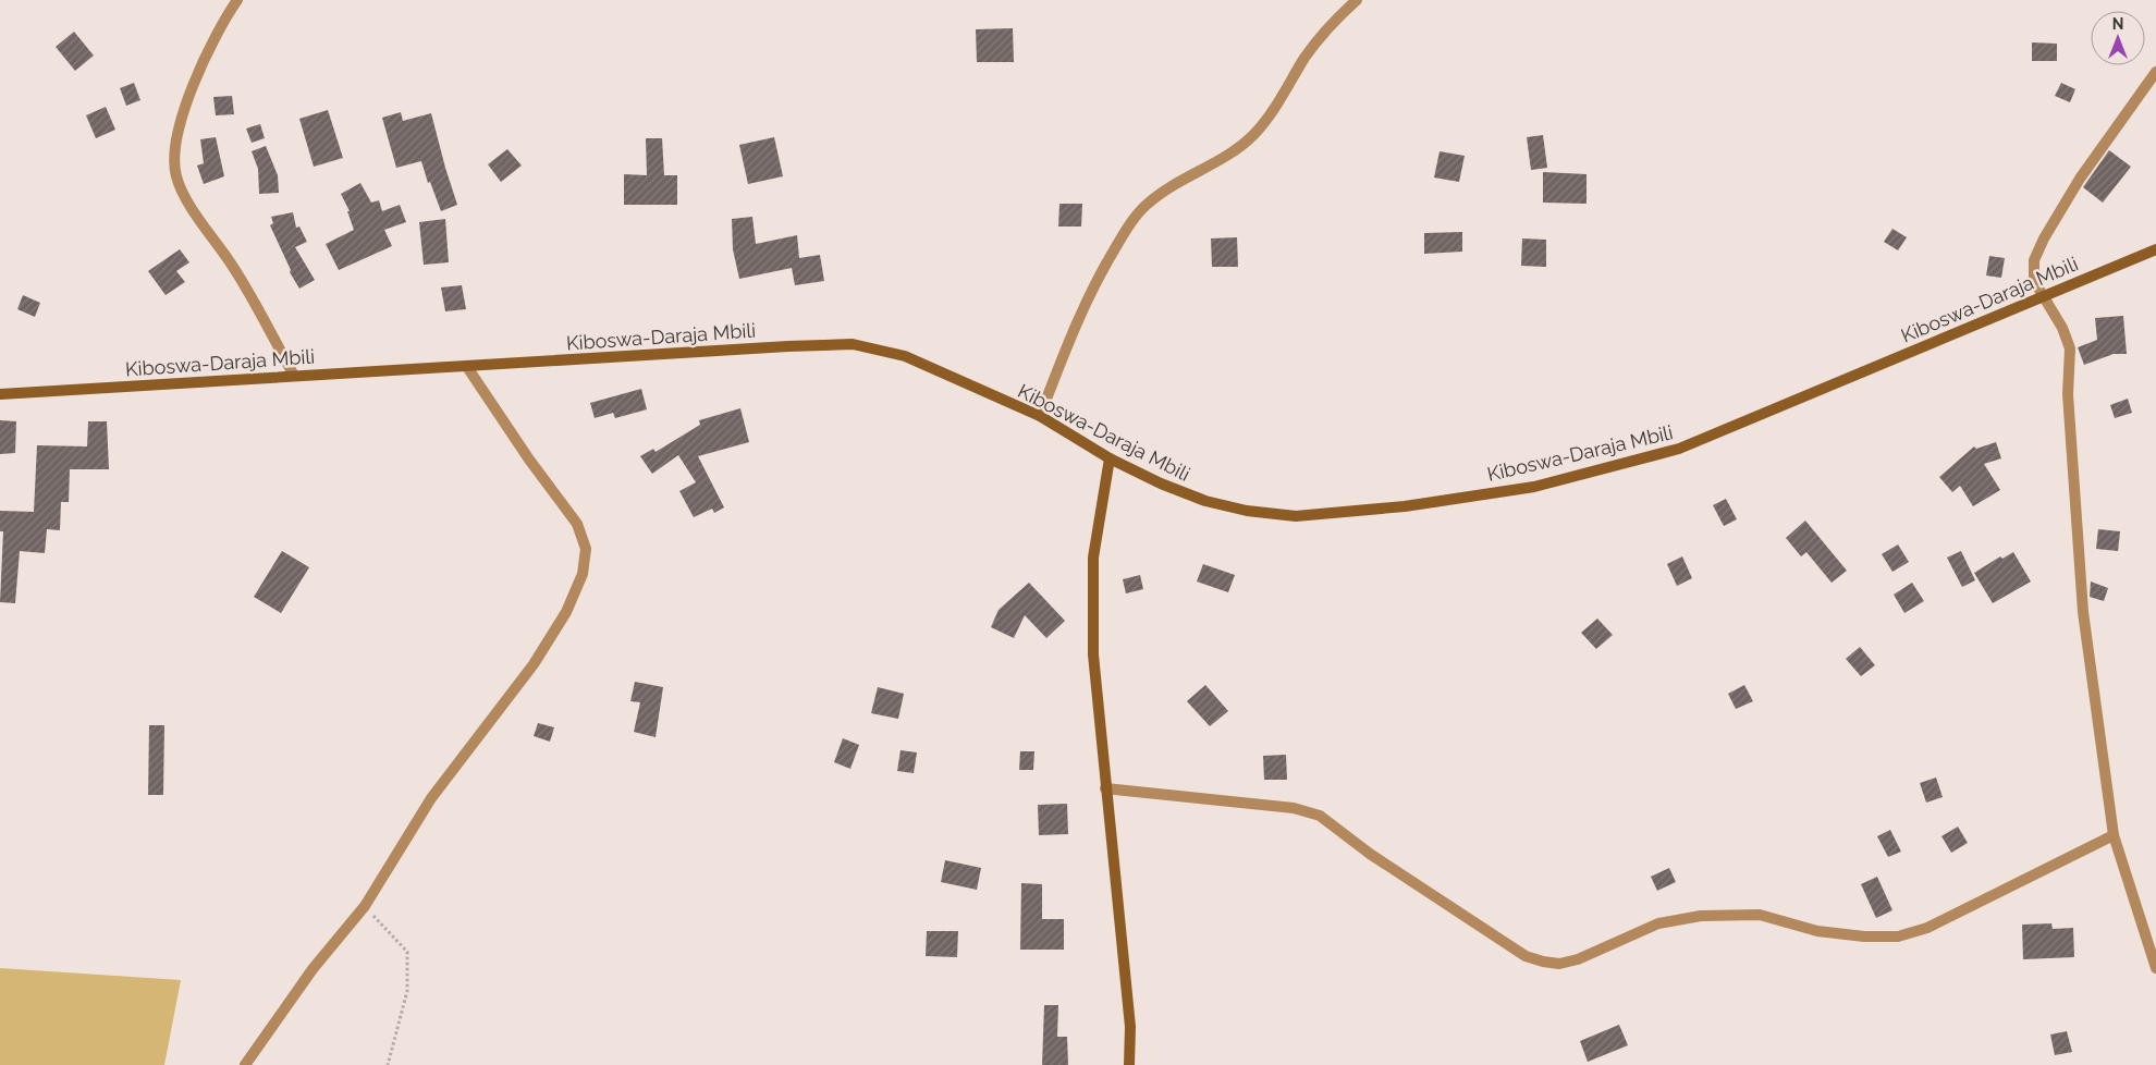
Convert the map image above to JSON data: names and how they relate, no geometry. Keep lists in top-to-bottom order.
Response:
{
  "streets": {
    "main road": ["Kiboswa-Daraja Mbili"]
  },
  "north": "top"
}
